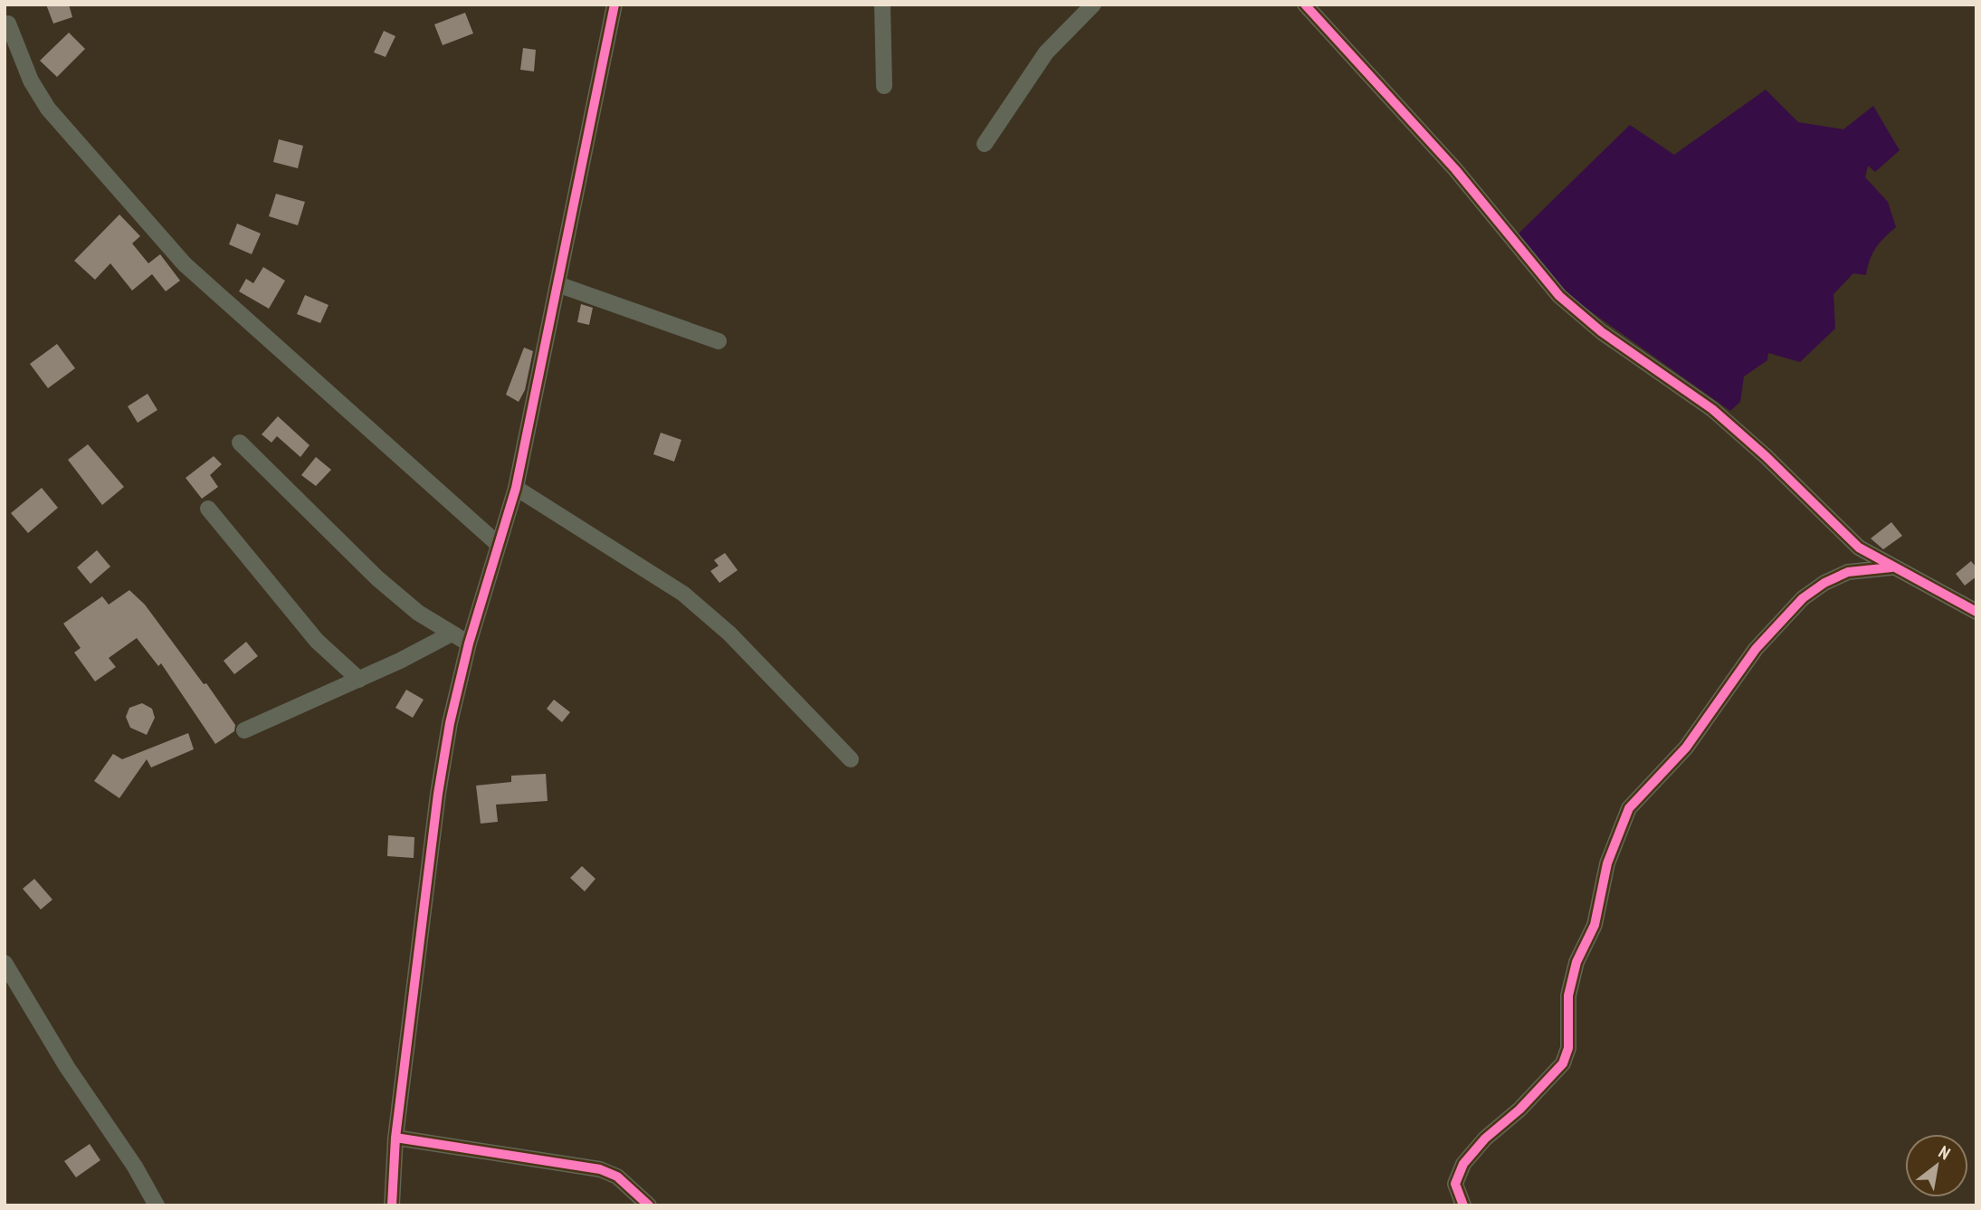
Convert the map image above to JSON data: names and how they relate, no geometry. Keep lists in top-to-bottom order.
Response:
{
  "north": "top right"
}
